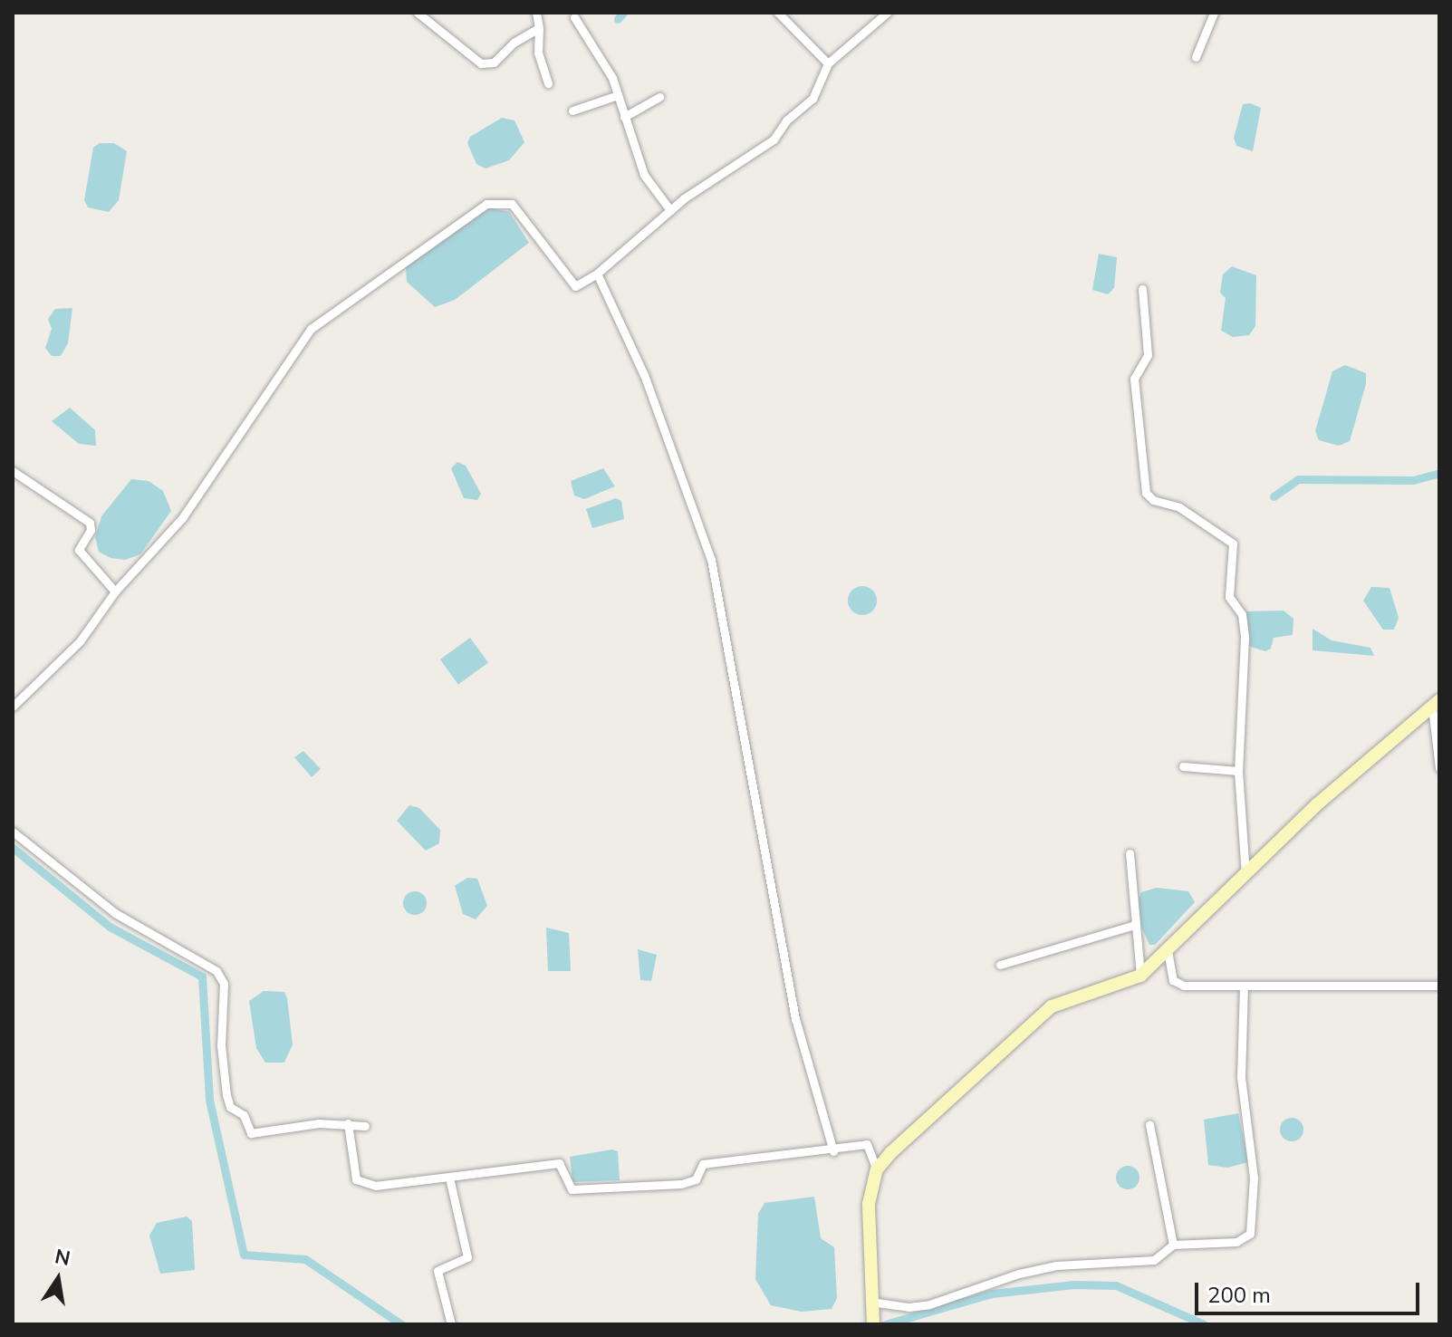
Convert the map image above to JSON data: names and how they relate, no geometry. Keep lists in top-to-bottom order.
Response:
{
  "scale_bar": "200 m",
  "north": "top"
}
